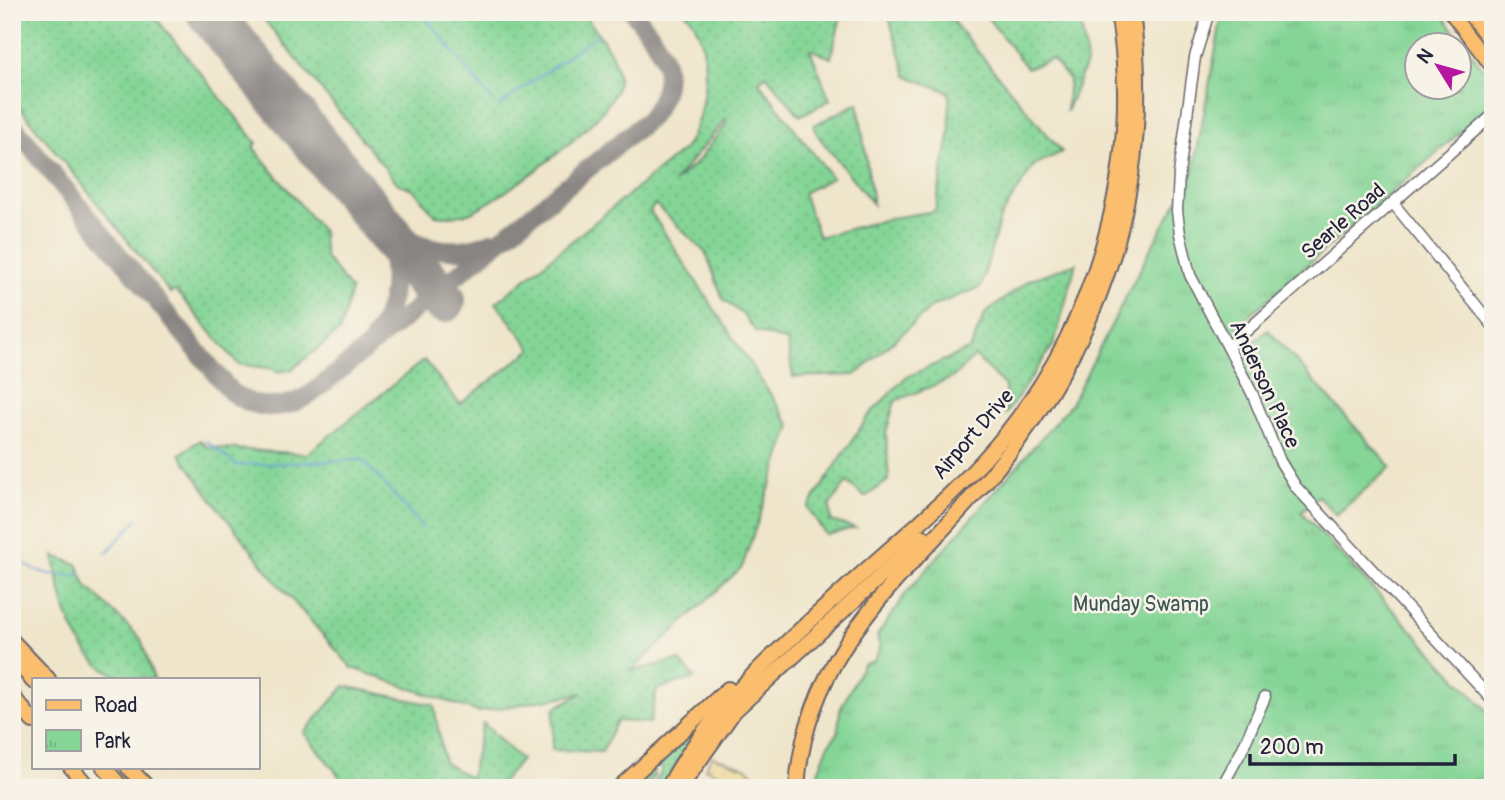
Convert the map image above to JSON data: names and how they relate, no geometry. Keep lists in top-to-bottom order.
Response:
{
  "streets": {
    "highway": ["Airport Drive"],
    "street": ["Searle Road", "Anderson Place"]
  },
  "crossings": [
    ["Searle Road", "Anderson Place"]
  ],
  "parks": ["Munday Swamp"],
  "legend": ["Road", "Park"],
  "scale_bar": "200 m",
  "north": "top left"
}
